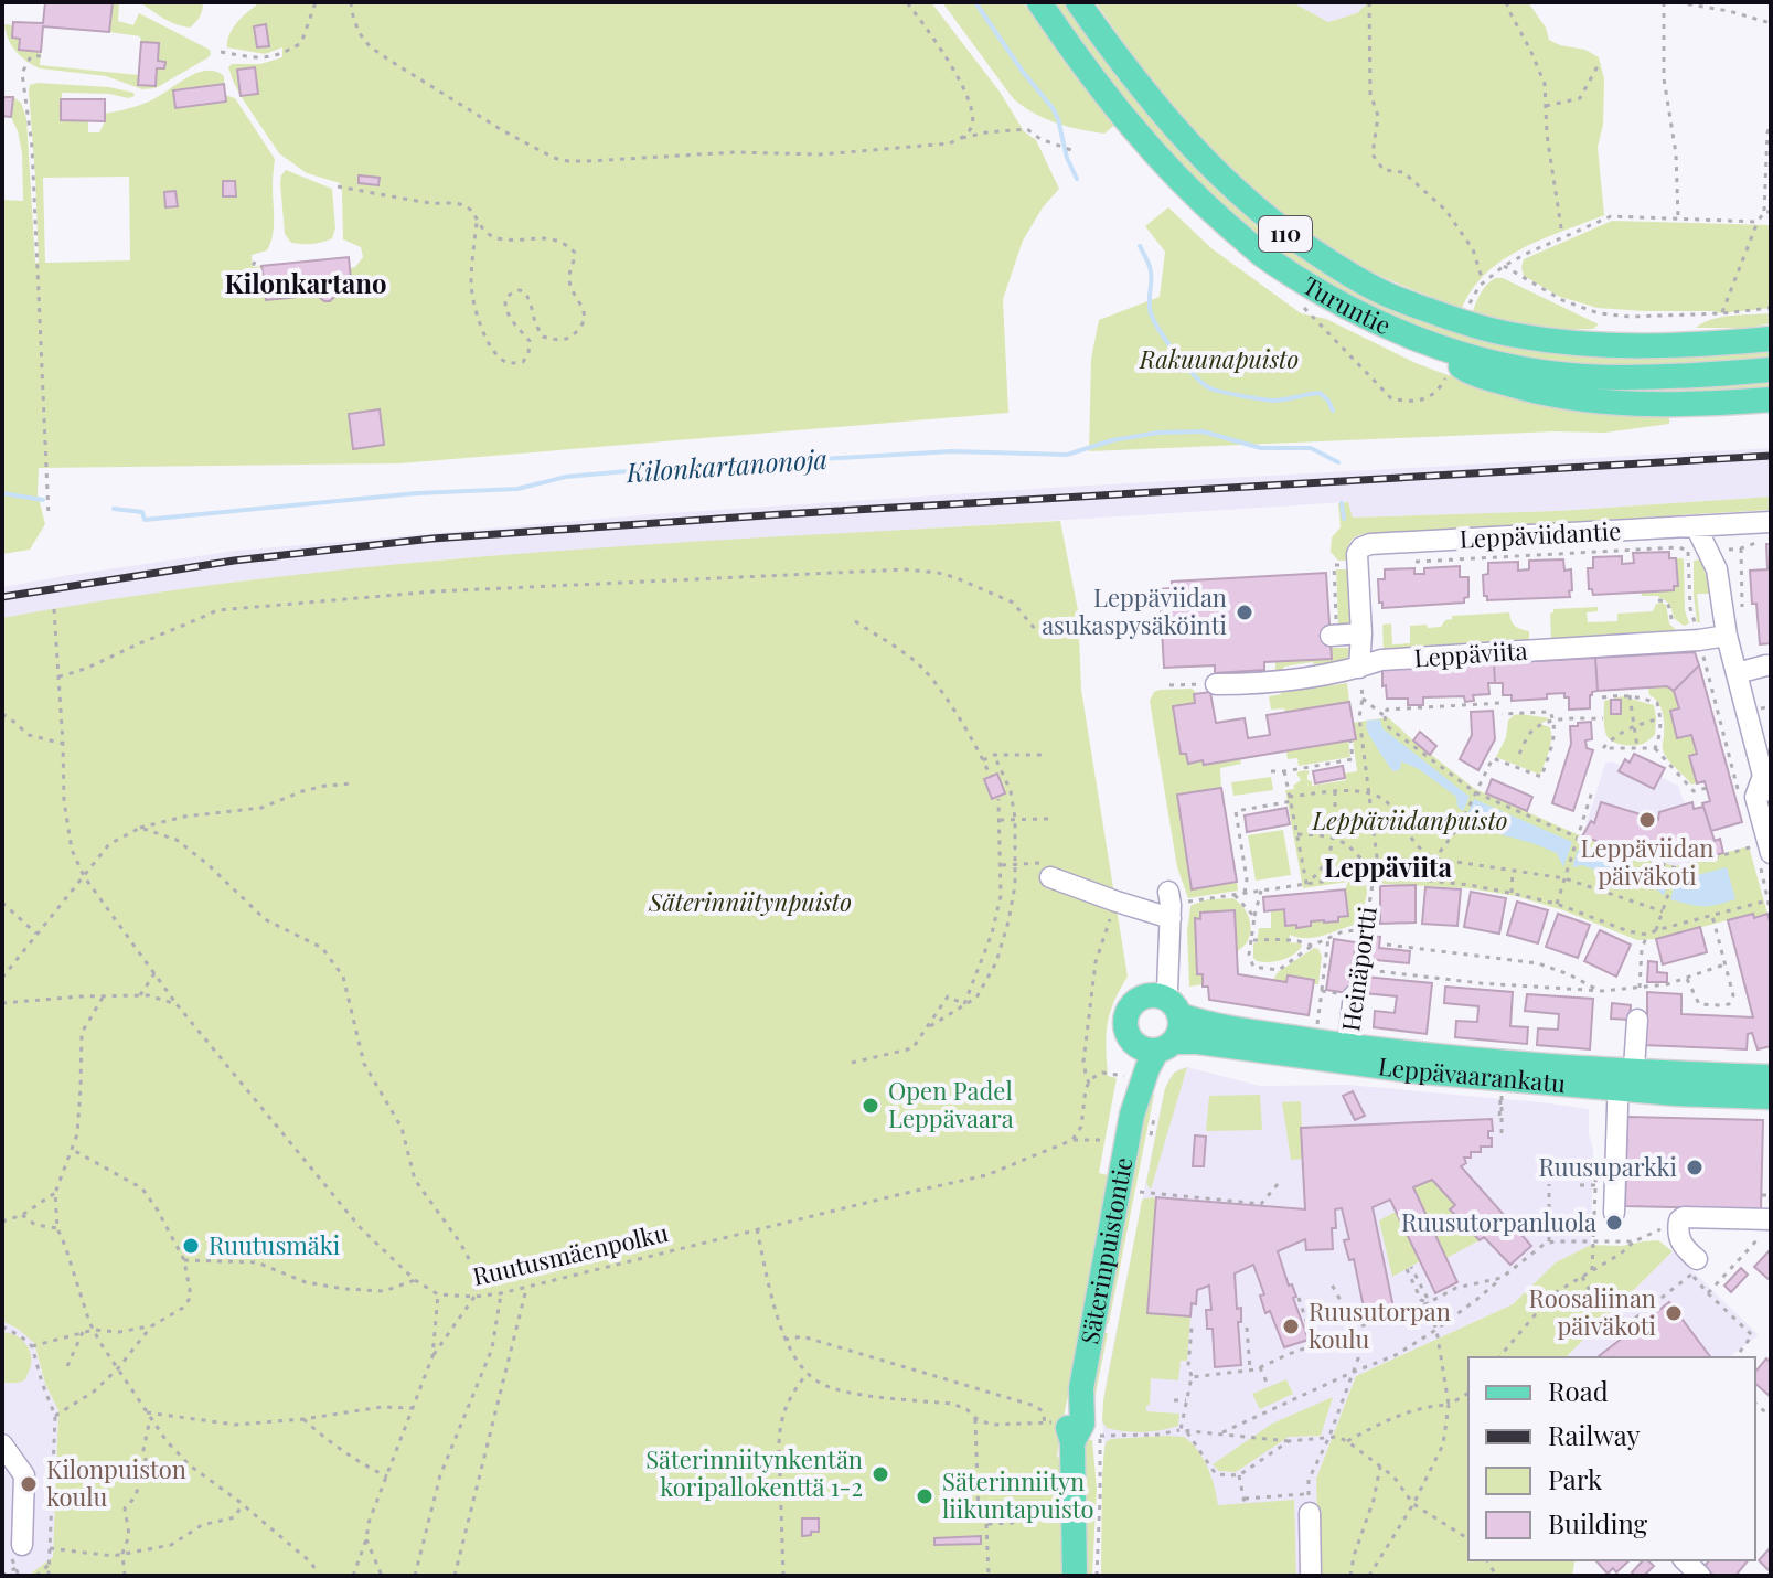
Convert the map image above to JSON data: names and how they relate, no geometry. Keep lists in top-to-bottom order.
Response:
{
  "streets": {
    "main road": [
      "110",
      "Turuntie",
      "Leppävaarankatu",
      "Säterinpuistontie"
    ],
    "street": ["Leppäviidantie", "Leppäviita", "Heinäportti"],
    "path": ["Ruutusmäenpolku"]
  },
  "crossings": [
    ["Leppäviita", "Heinäportti"],
    ["Heinäportti", "Leppävaarankatu"],
    ["Leppävaarankatu", "Säterinpuistontie"]
  ],
  "districts": ["Kilonkartano", "Leppäviita"],
  "water": ["Kilonkartanonoja"],
  "parks": ["Rakuunapuisto", "Leppäviidanpuisto", "Säterinniitynpuisto"],
  "places": [
    "Leppäviidan asukaspysäköinti",
    "Leppäviidan päiväkoti",
    "Open Padel Leppävaara",
    "Ruusuparkki",
    "Ruusutorpanluola",
    "Ruutusmäki",
    "Roosaliinan päiväkoti",
    "Ruusutorpan koulu",
    "Säterinniitynkentän koripallokenttä 1-2",
    "Kilonpuiston koulu",
    "Säterinniityn liikuntapuisto"
  ],
  "legend": [
    "Road",
    "Railway",
    "Park",
    "Building"
  ]
}
